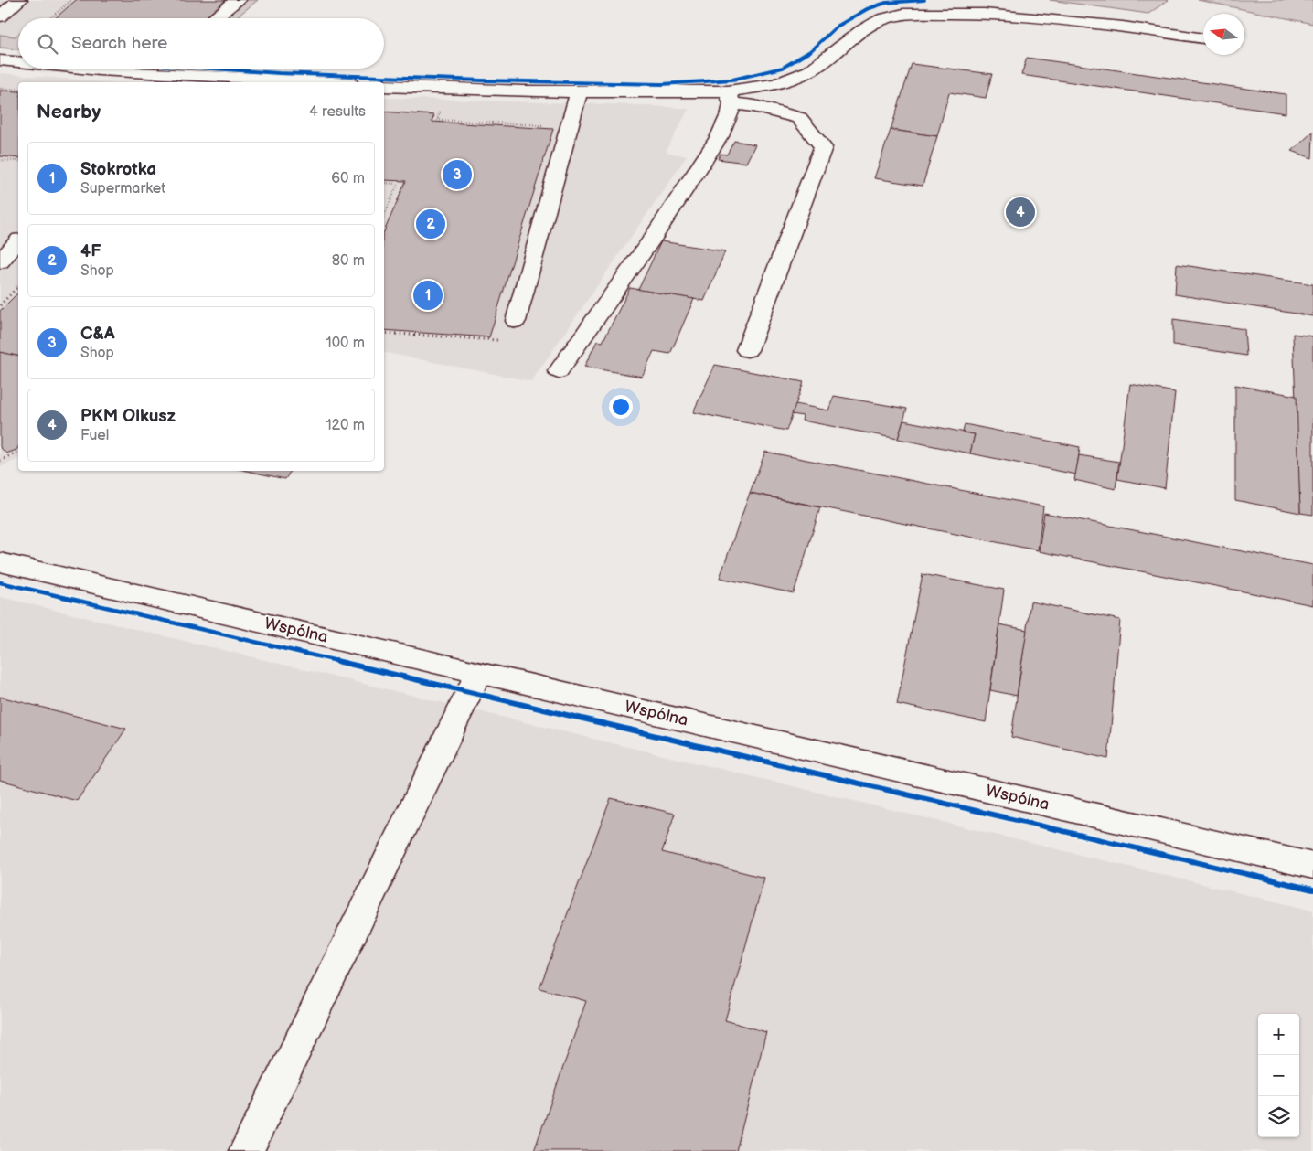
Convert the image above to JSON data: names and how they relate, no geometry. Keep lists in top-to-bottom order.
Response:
{
  "streets": {
    "street": ["Wspólna"]
  },
  "north": "left",
  "page": {
    "search": "Search here",
    "heading": ["Nearby", "4 results"],
    "list": [
      {
        "mark": "1",
        "name": "Stokrotka",
        "note": "Supermarket",
        "value": "60 m"
      },
      {
        "mark": "2",
        "name": "4F",
        "note": "Shop",
        "value": "80 m"
      },
      {
        "mark": "3",
        "name": "C&A",
        "note": "Shop",
        "value": "100 m"
      },
      {
        "mark": "4",
        "name": "PKM Olkusz",
        "note": "Fuel",
        "value": "120 m"
      }
    ],
    "pins": [
      "3",
      "4",
      "2",
      "1"
    ],
    "map_buttons": ["+", "−"]
  }
}
